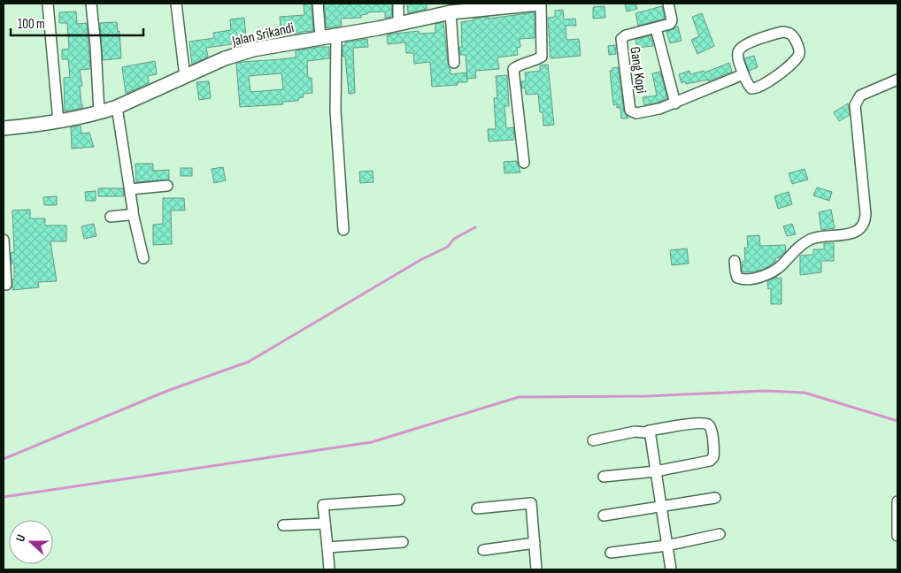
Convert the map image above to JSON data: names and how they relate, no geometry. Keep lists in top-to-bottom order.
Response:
{
  "streets": {
    "street": ["Jalan Srikandi", "Gang Kopi"]
  },
  "scale_bar": "100 m",
  "north": "left"
}
